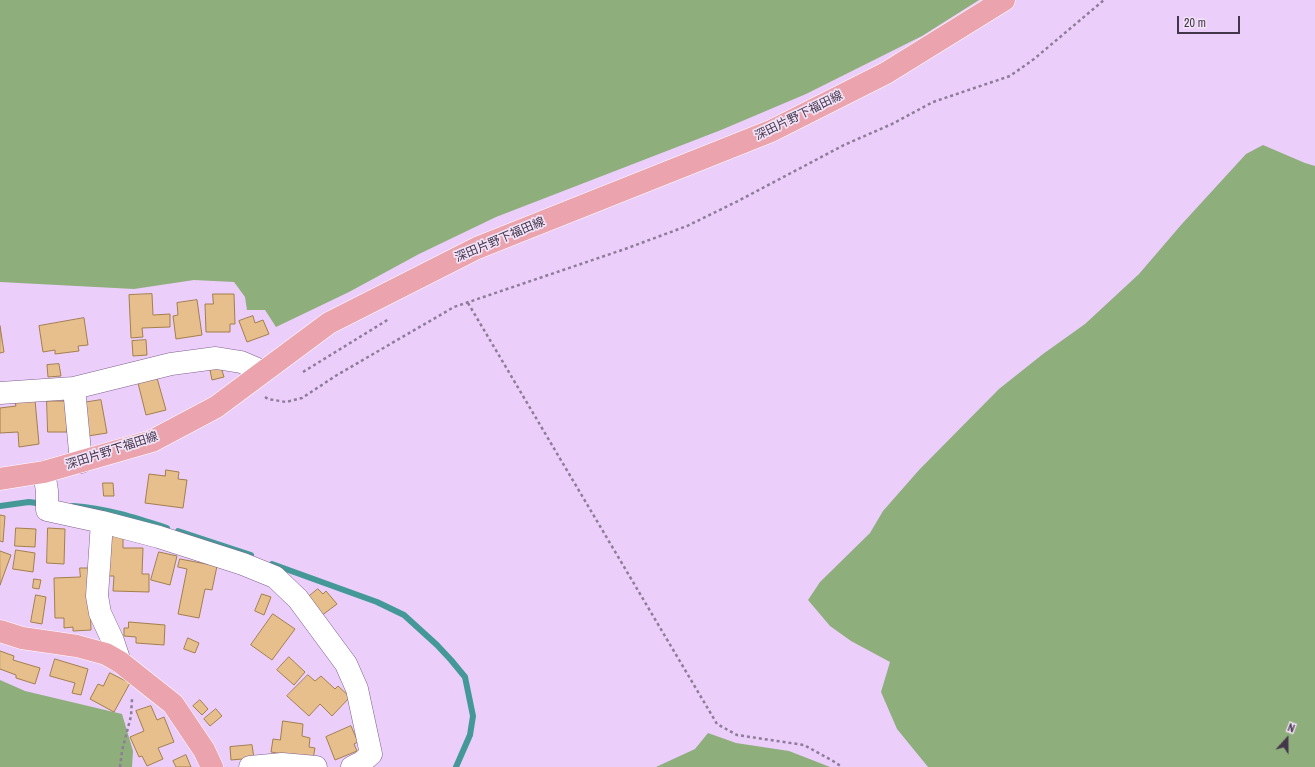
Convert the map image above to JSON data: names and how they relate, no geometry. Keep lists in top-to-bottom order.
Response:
{
  "streets": {
    "main road": ["深田片野下福田線"]
  },
  "scale_bar": "20 m",
  "north": "top"
}
